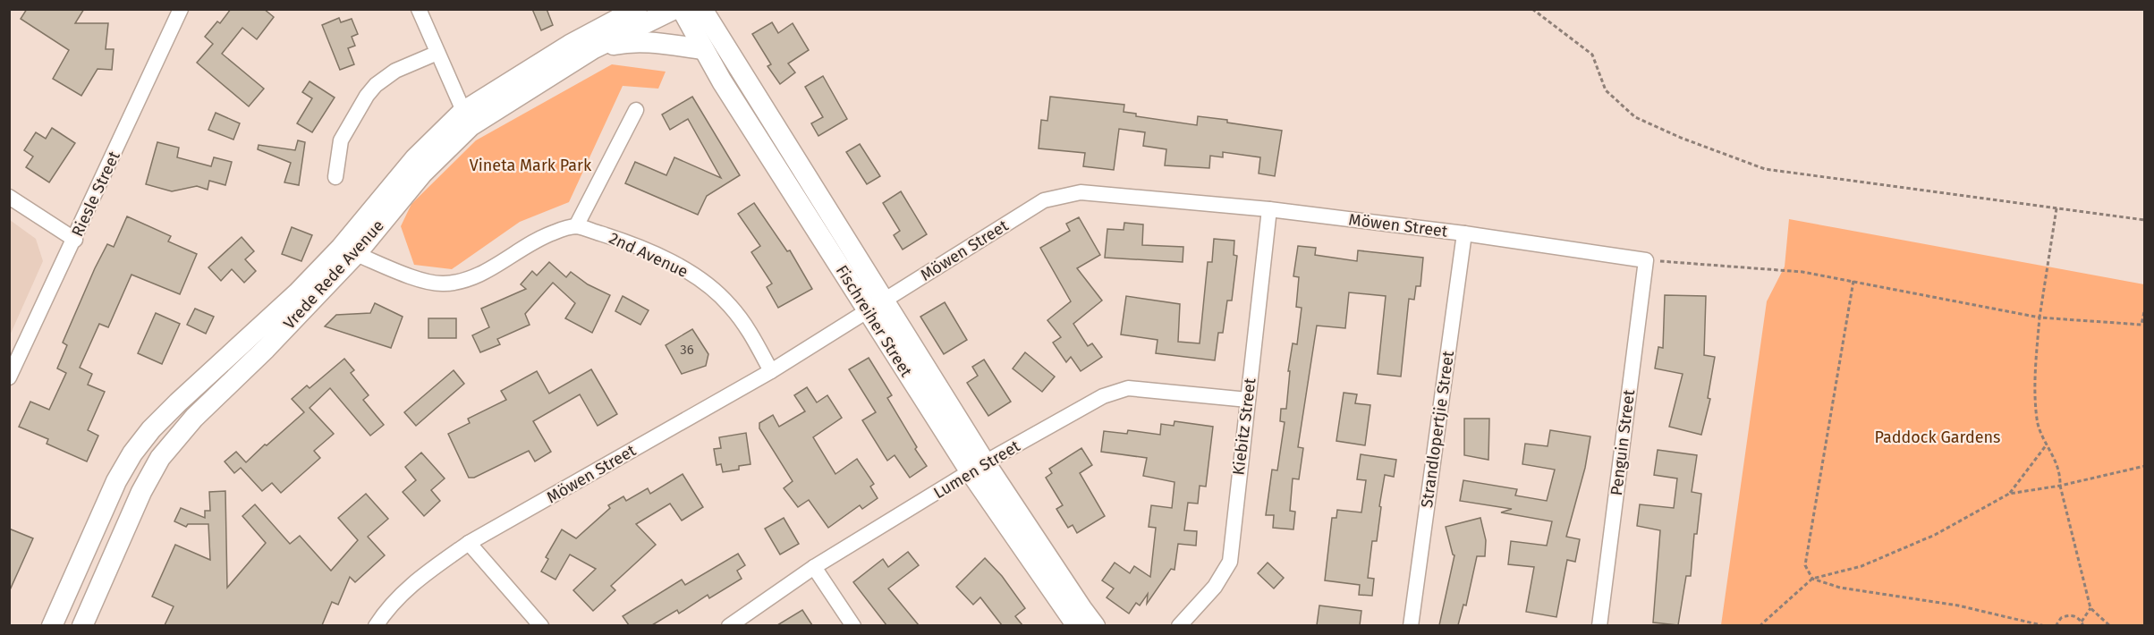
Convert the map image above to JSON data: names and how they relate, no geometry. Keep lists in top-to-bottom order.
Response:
{
  "streets": {
    "street": [
      "Riesle Street",
      "Möwen Street",
      "2nd Avenue",
      "Vrede Rede Avenue",
      "Fischreiher Street",
      "Kiebitz Street",
      "Strandlopertjie Street",
      "Penguin Street",
      "Lumen Street"
    ]
  },
  "crossings": [
    ["Möwen Street", "2nd Avenue"],
    ["Möwen Street", "Fischreiher Street"],
    ["Möwen Street", "Kiebitz Street"],
    ["Möwen Street", "Strandlopertjie Street"],
    ["Möwen Street", "Penguin Street"],
    ["Fischreiher Street", "Lumen Street"],
    ["Kiebitz Street", "Lumen Street"]
  ],
  "parks": ["Vineta Mark Park", "Paddock Gardens"],
  "house_numbers": ["36"]
}
